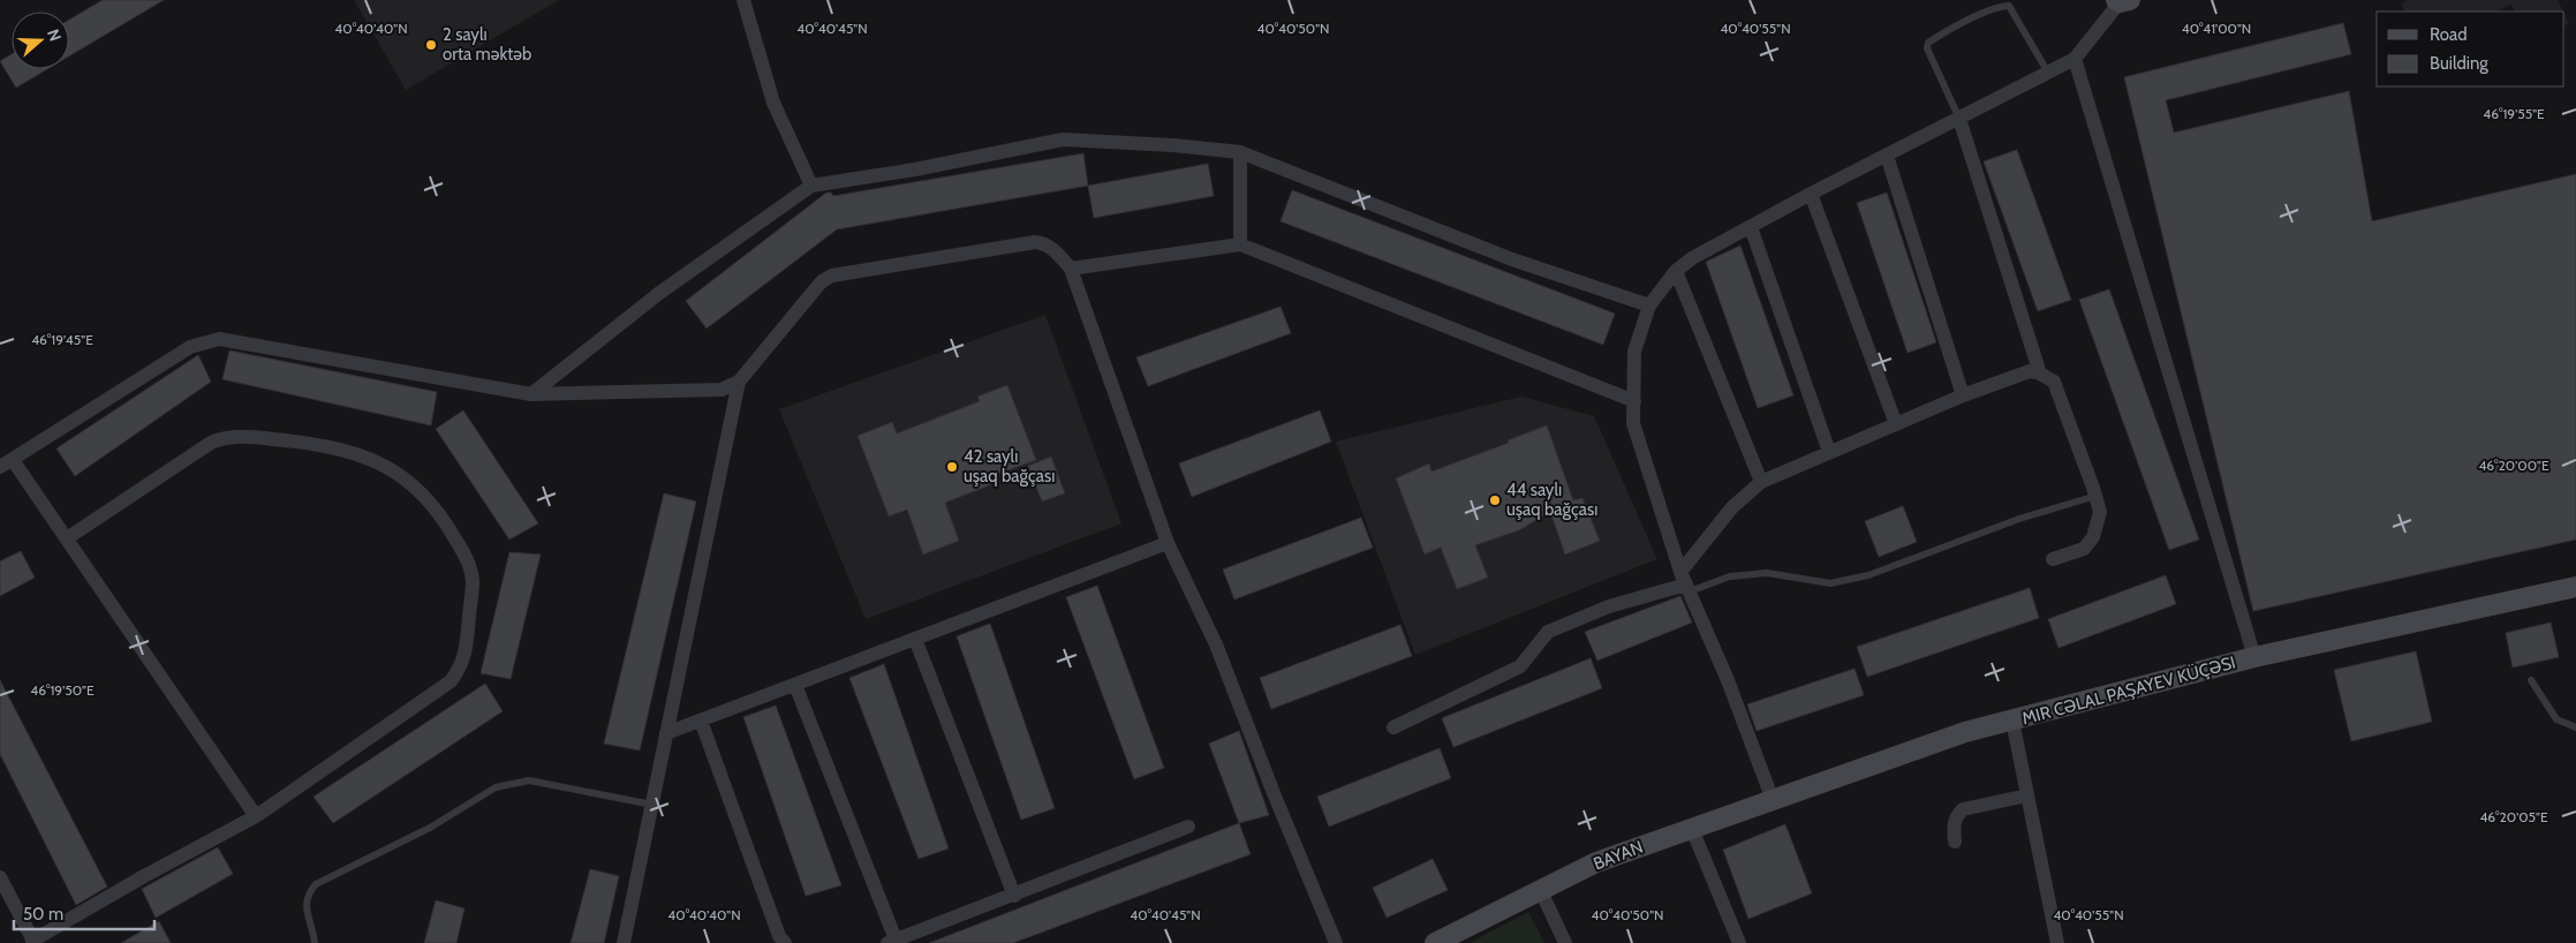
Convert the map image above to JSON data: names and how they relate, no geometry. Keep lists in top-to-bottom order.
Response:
{
  "streets": {
    "street": ["MIR CƏLAL PAŞAYEV KÜÇƏSI", "BAYAN"]
  },
  "crossings": [
    ["MIR CƏLAL PAŞAYEV KÜÇƏSI", "BAYAN"]
  ],
  "places": ["2 saylı orta məktəb", "42 saylı uşaq bağçası", "44 saylı uşaq bağçası"],
  "legend": ["Road", "Building"],
  "scale_bar": "50 m",
  "north": "right",
  "coordinates": [
    "40°40'40\"N",
    "40°40'45\"N",
    "40°40'50\"N",
    "40°40'55\"N",
    "40°41'00\"N",
    "46°19'55\"E",
    "46°19'45\"E",
    "46°20'00\"E",
    "46°19'50\"E",
    "46°20'05\"E"
  ]
}
